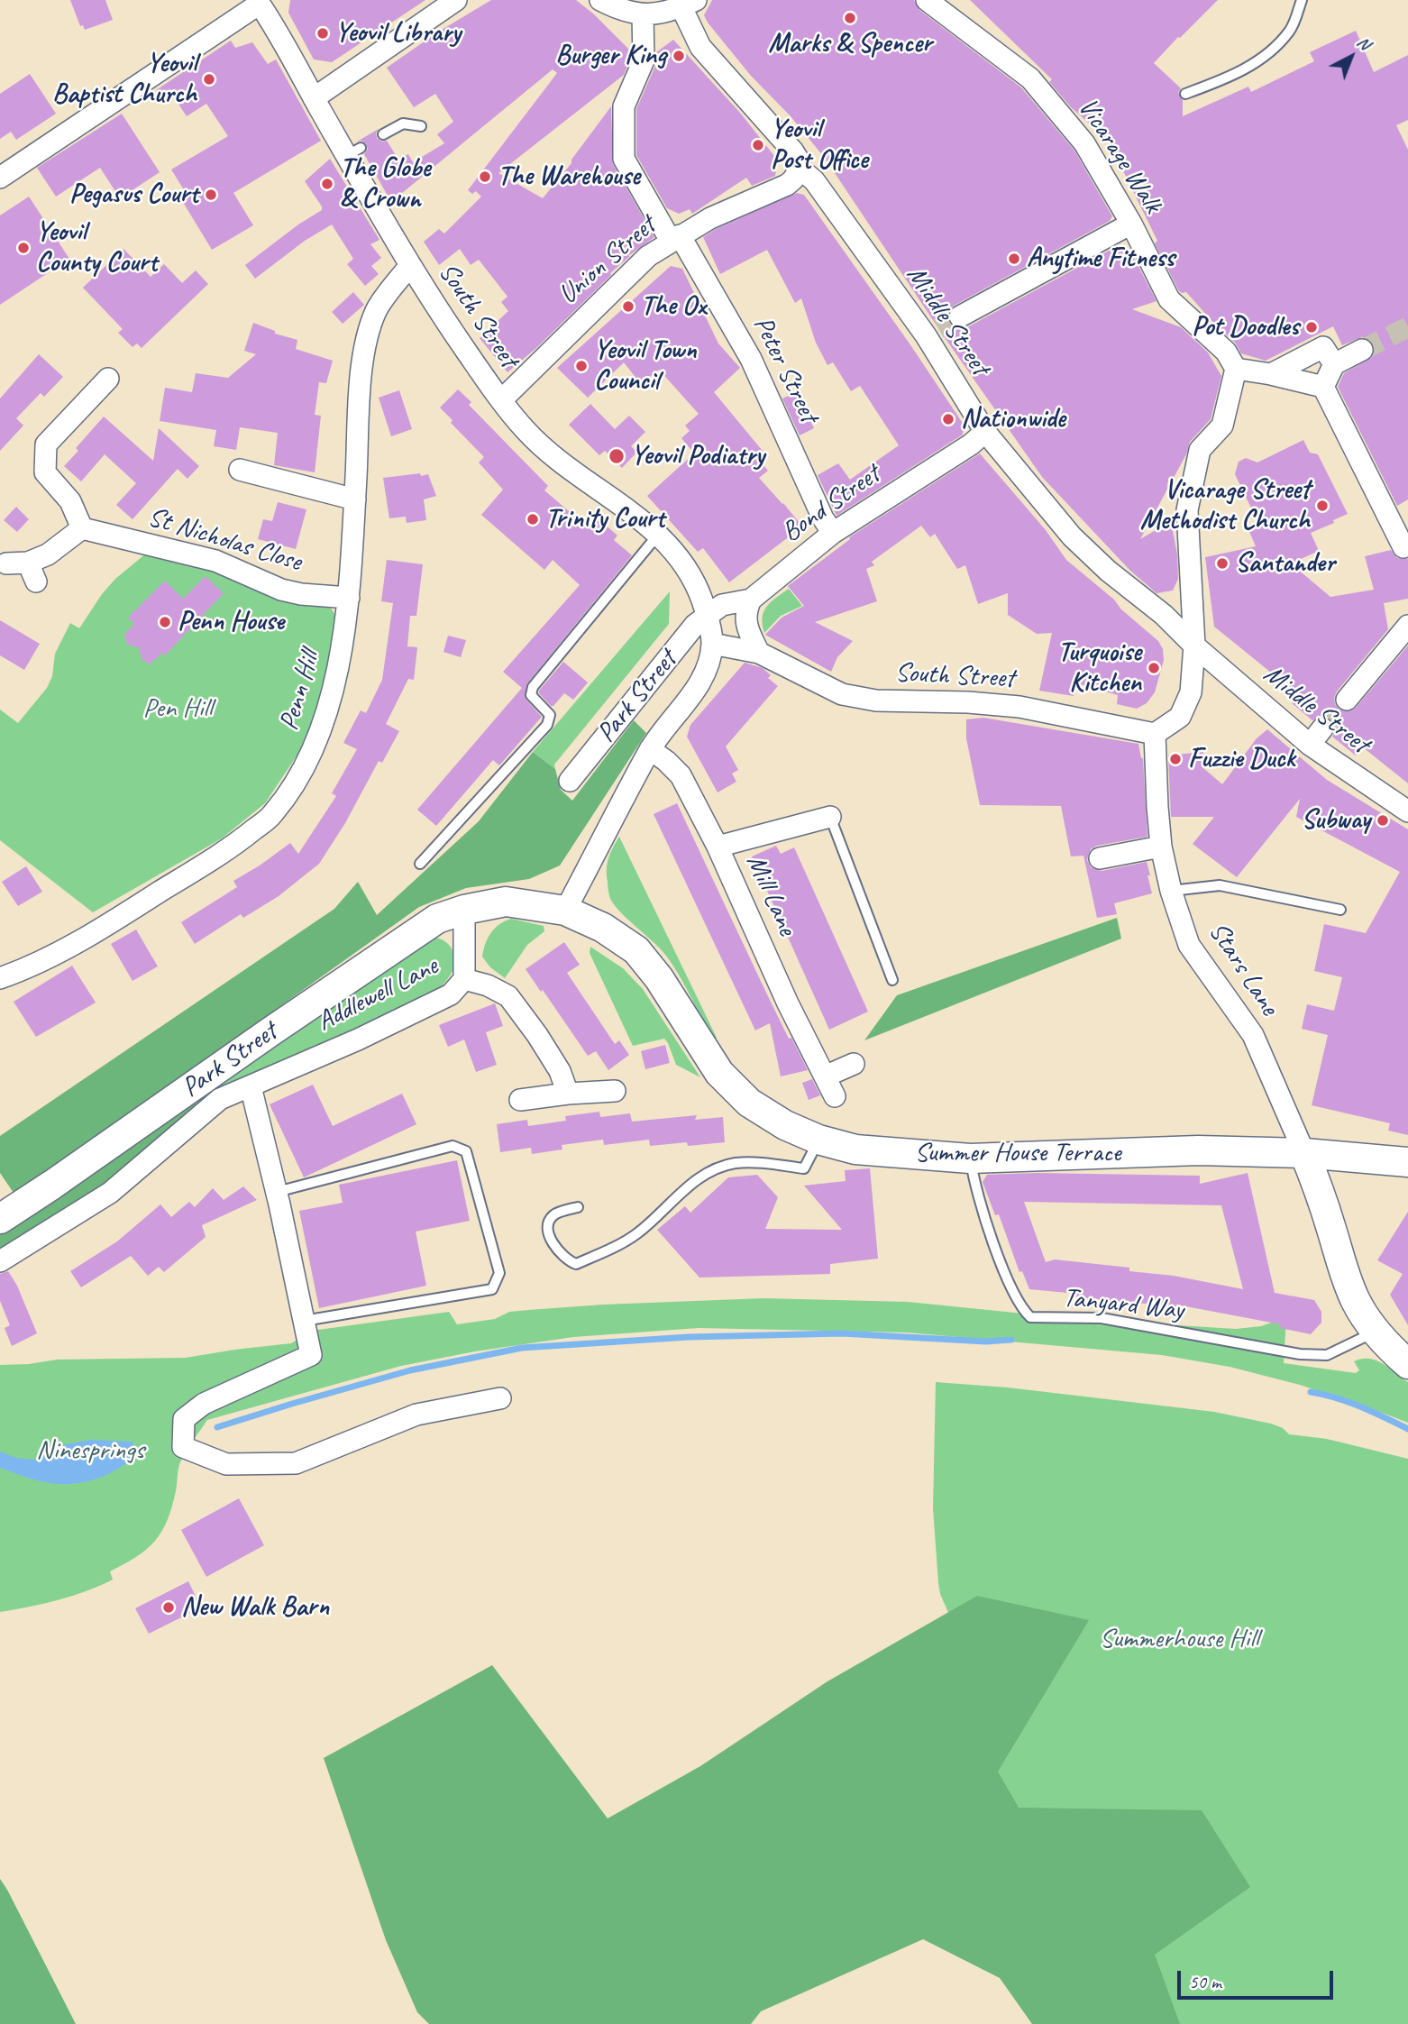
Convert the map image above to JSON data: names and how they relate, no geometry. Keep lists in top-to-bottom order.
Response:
{
  "streets": {
    "street": [
      "Vicarage Walk",
      "Union Street",
      "South Street",
      "Middle Street",
      "Peter Street",
      "Bond Street",
      "St Nicholas Close",
      "Penn Hill",
      "Park Street",
      "Mill Lane",
      "Stars Lane",
      "Addlewell Lane",
      "Summer House Terrace"
    ],
    "lane": ["Tanyard Way"]
  },
  "crossings": [
    ["Union Street", "South Street"],
    ["Union Street", "Middle Street"],
    ["Union Street", "Peter Street"],
    ["South Street", "Bond Street"],
    ["South Street", "Penn Hill"],
    ["South Street", "Park Street"],
    ["South Street", "Stars Lane"],
    ["Middle Street", "Bond Street"],
    ["Peter Street", "Bond Street"],
    ["Bond Street", "Park Street"],
    ["St Nicholas Close", "Penn Hill"],
    ["Park Street", "Addlewell Lane"],
    ["Park Street", "Summer House Terrace"],
    ["Stars Lane", "Summer House Terrace"],
    ["Summer House Terrace", "Tanyard Way"]
  ],
  "parks": ["Pen Hill", "Ninesprings", "Summerhouse Hill"],
  "places": [
    "Marks & Spencer",
    "Yeovil Library",
    "Burger King",
    "Yeovil Baptist Church",
    "Yeovil Post Office",
    "The Warehouse",
    "The Globe & Crown",
    "Pegasus Court",
    "Yeovil County Court",
    "Anytime Fitness",
    "The Ox",
    "Pot Doodles",
    "Yeovil Town Council",
    "Nationwide",
    "Yeovil Podiatry",
    "Vicarage Street Methodist Church",
    "Trinity Court",
    "Santander",
    "Penn House",
    "Turquoise Kitchen",
    "Fuzzie Duck",
    "Subway",
    "New Walk Barn"
  ],
  "scale_bar": "50 m",
  "north": "top right"
}
